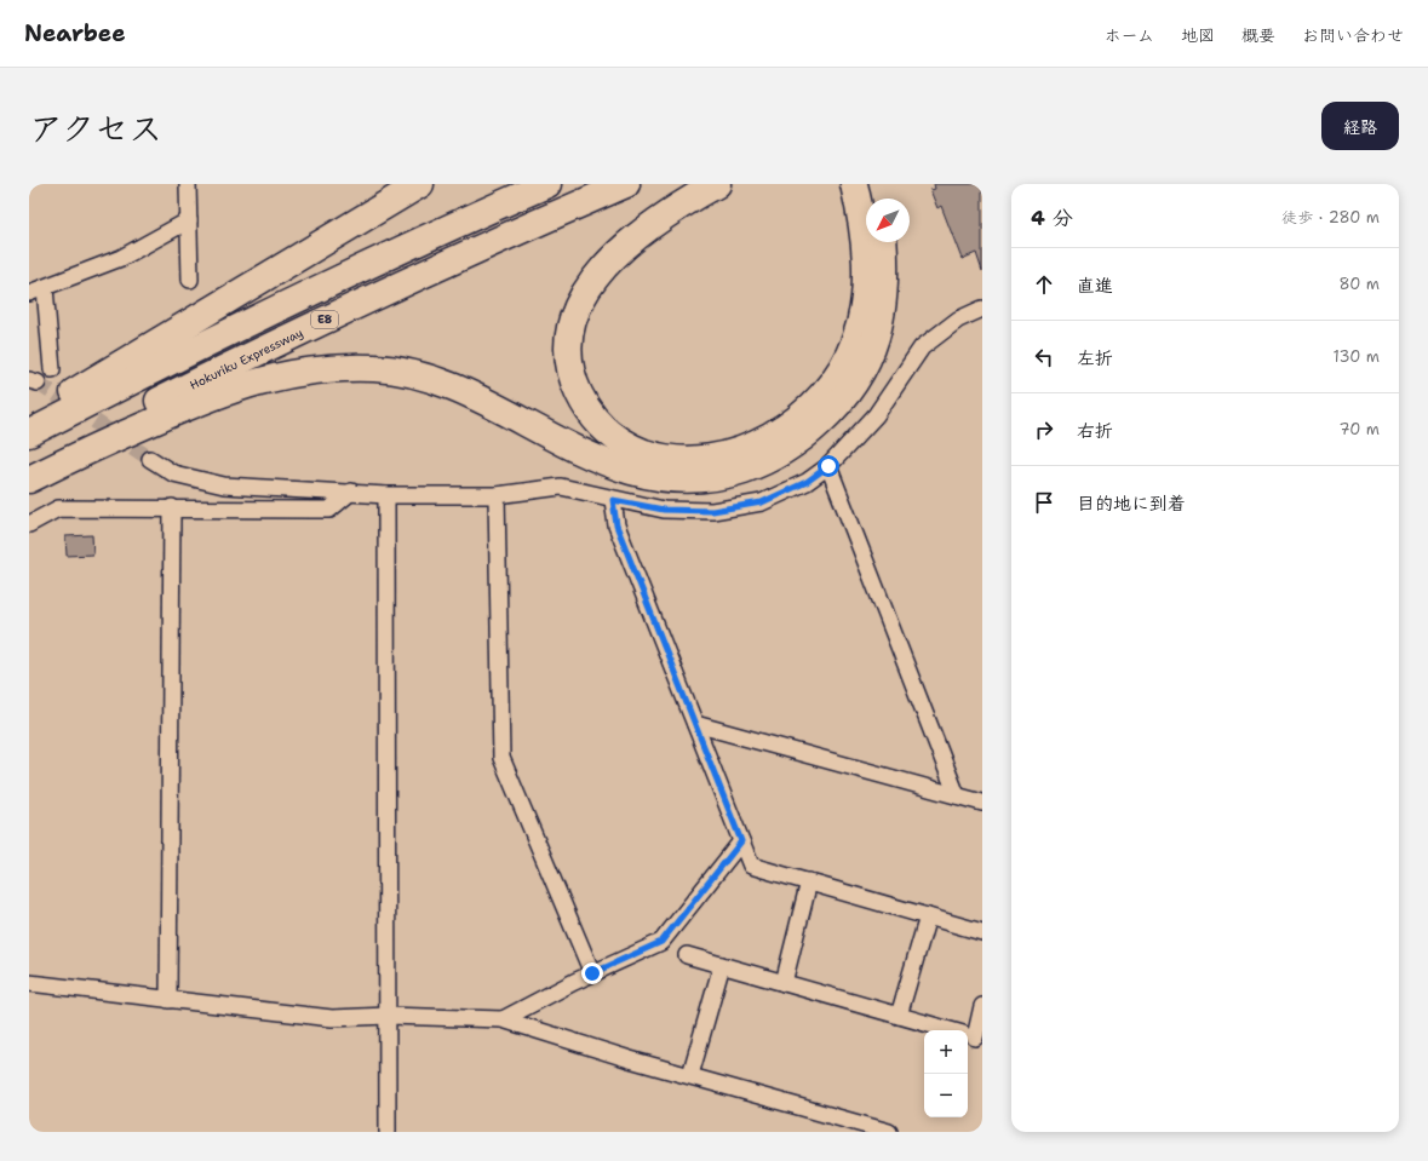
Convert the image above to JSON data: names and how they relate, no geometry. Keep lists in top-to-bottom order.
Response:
{
  "streets": {
    "highway": ["E8", "Hokuriku Expressway"]
  },
  "north": "bottom left",
  "page": {
    "header": "Nearbee",
    "nav": [
      "ホーム",
      "地図",
      "概要",
      "お問い合わせ"
    ],
    "title": "アクセス",
    "buttons": "経路",
    "heading": ["4 分", "徒歩 · 280 m"],
    "list": [
      ["直進", "80 m"],
      ["左折", "130 m"],
      ["右折", "70 m"],
      "目的地に到着"
    ],
    "map_buttons": ["+", "−"]
  }
}
